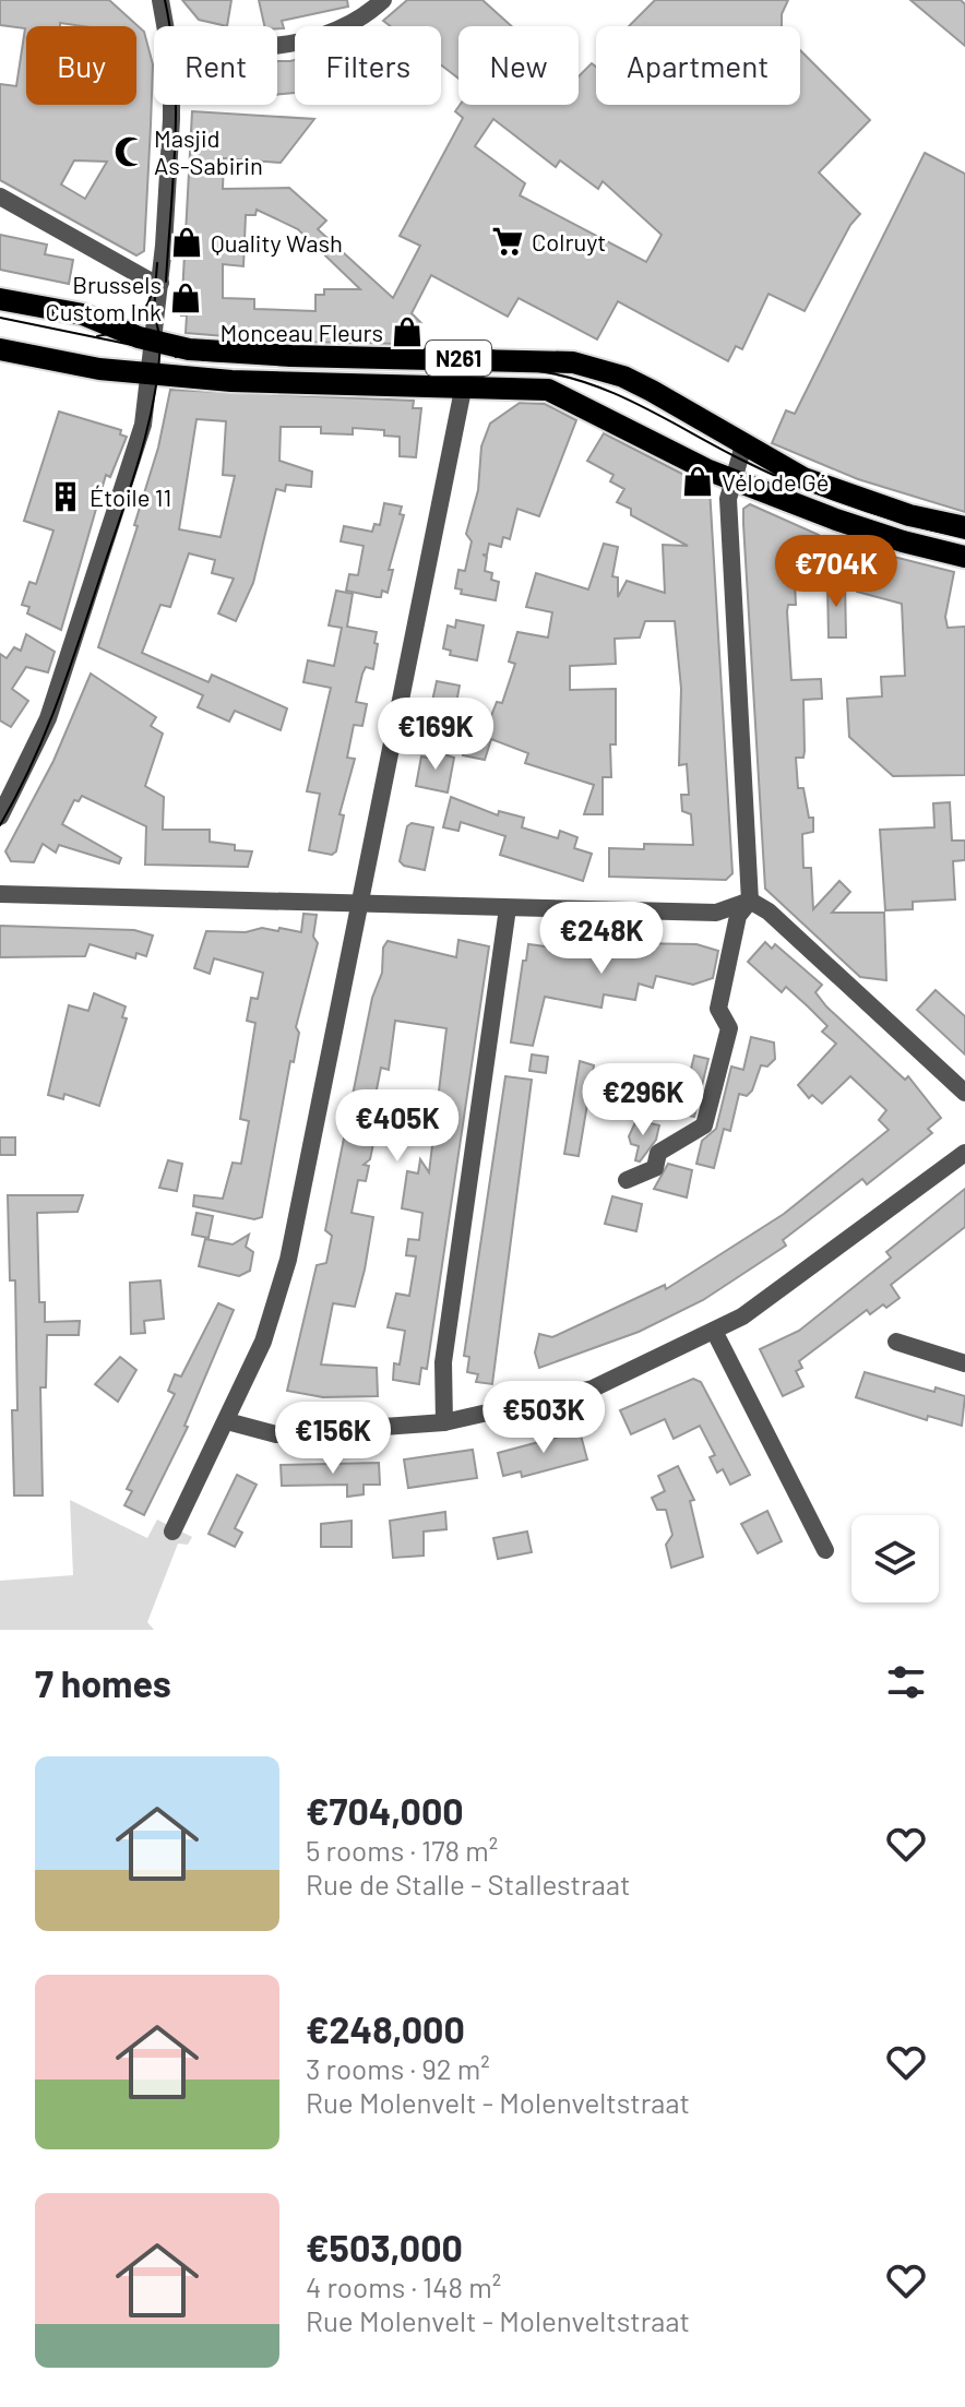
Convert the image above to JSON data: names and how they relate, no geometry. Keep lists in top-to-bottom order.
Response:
{
  "streets": {
    "main road": ["N261"]
  },
  "places": {
    "mosque": ["Masjid As-Sabirin"],
    "supermarket": ["Colruyt"],
    "shop": [
      "Quality Wash",
      "Brussels Custom Ink",
      "Monceau Fleurs",
      "Vélo de Gé"
    ],
    "building": ["Étoile 11"]
  },
  "page": {
    "chip": [
      "Buy",
      "Rent",
      "Filters",
      "New",
      "Apartment"
    ],
    "price": [
      "€704K",
      "€169K",
      "€248K",
      "€296K",
      "€405K",
      "€503K",
      "€156K"
    ],
    "heading": "7 homes",
    "list": [
      {
        "name": "€704,000",
        "note": "5 rooms · 178 m² · Rue de Stalle - Stallestraat"
      },
      {
        "name": "€248,000",
        "note": "3 rooms · 92 m² · Rue Molenvelt - Molenveltstraat"
      },
      {
        "name": "€503,000",
        "note": "4 rooms · 148 m² · Rue Molenvelt - Molenveltstraat"
      }
    ]
  }
}
